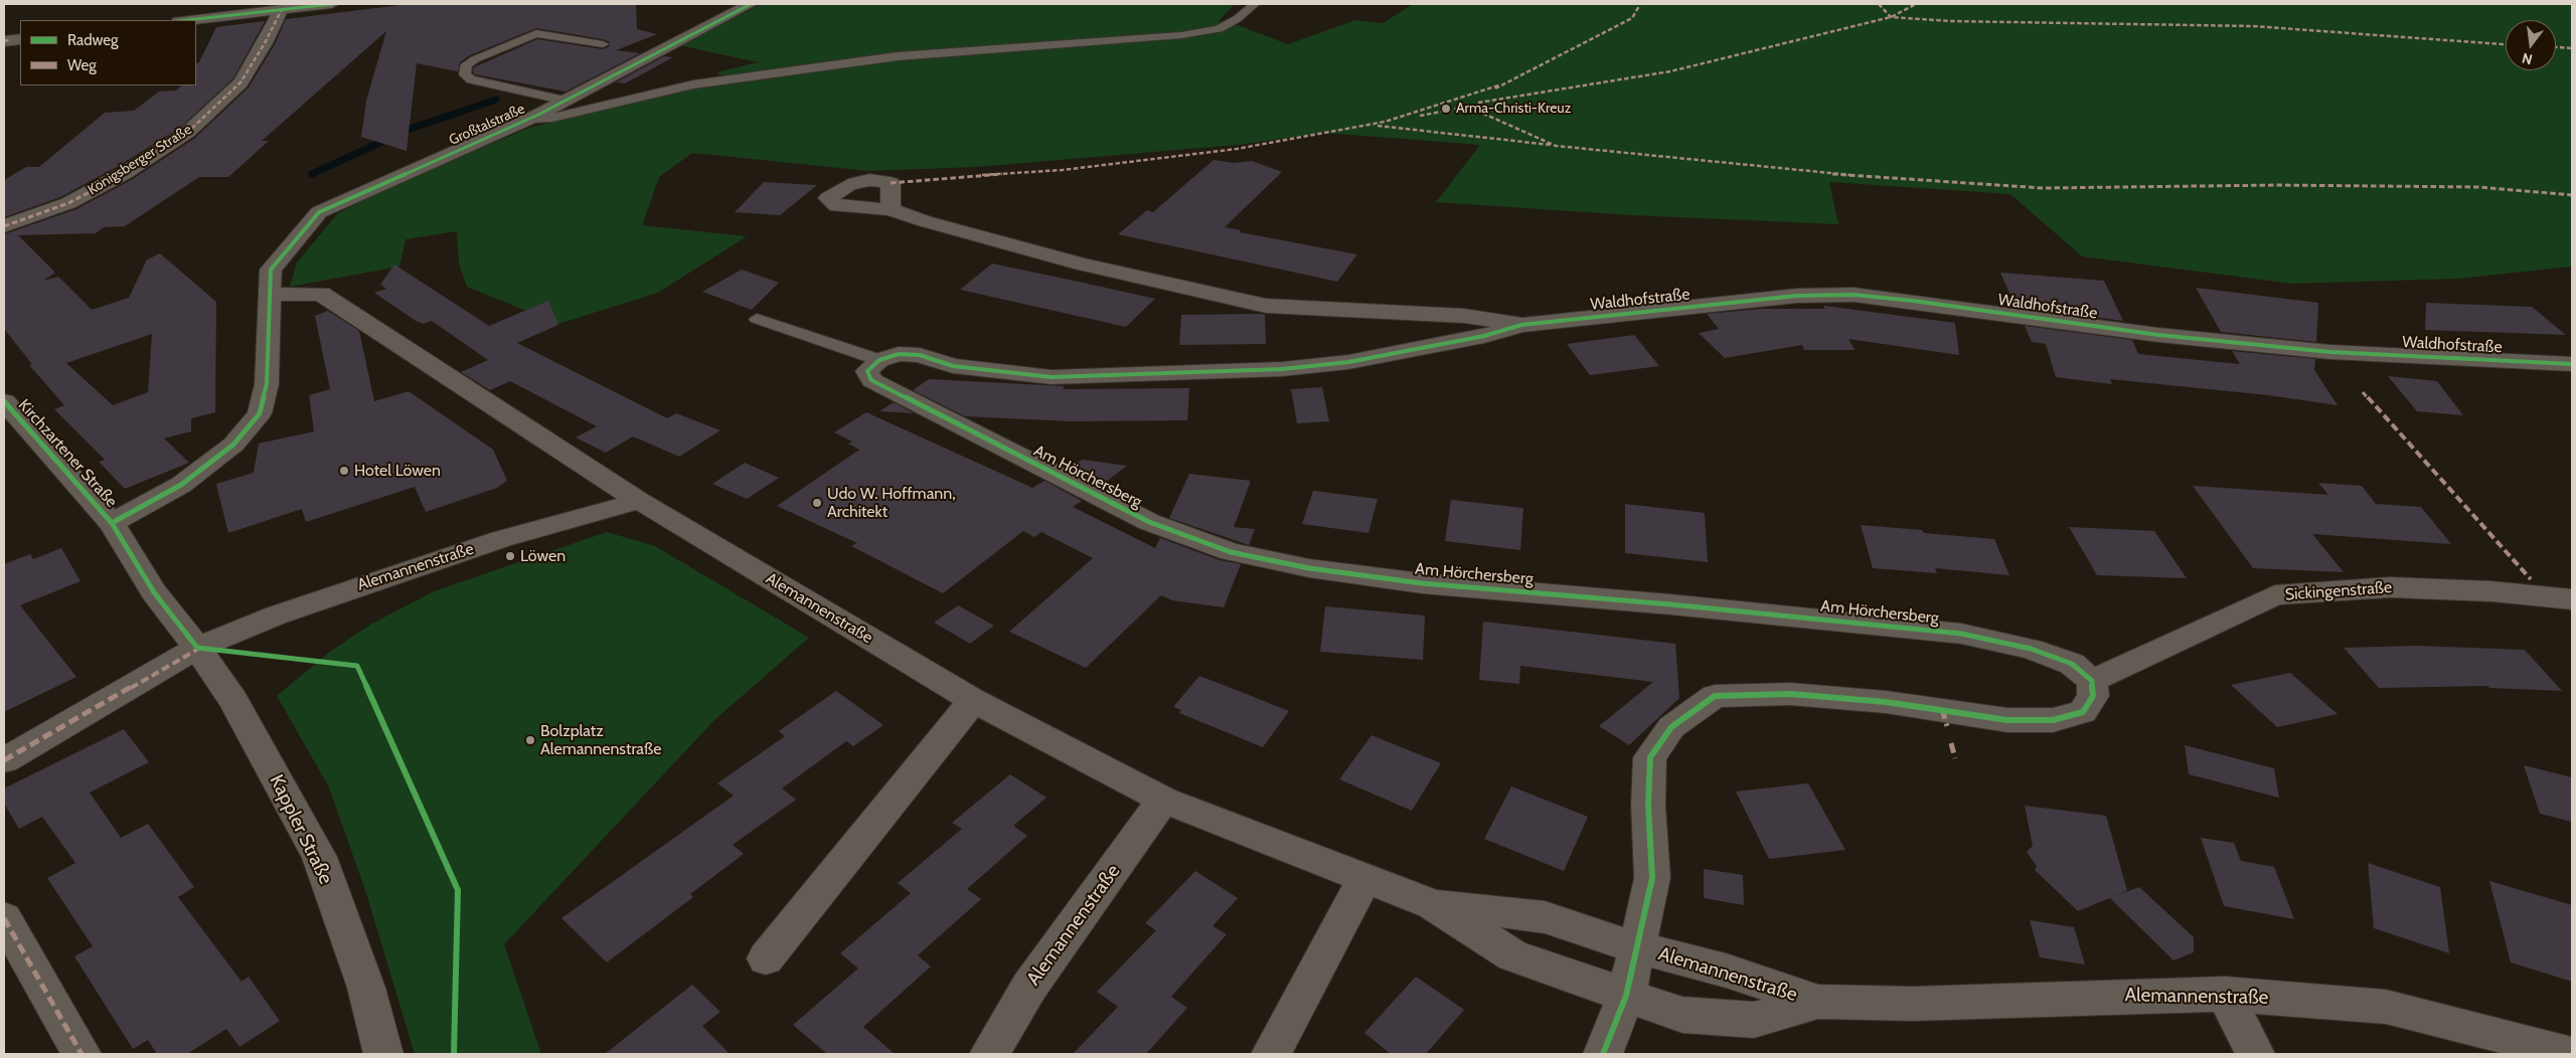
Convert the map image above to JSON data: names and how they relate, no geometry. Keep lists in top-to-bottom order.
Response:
{
  "streets": {
    "street": [
      "Großtalstraße",
      "Königsberger Straße",
      "Waldhofstraße",
      "Kirchzartener Straße",
      "Am Hörchersberg",
      "Alemannenstraße",
      "Sickingenstraße",
      "Kappler Straße"
    ]
  },
  "crossings": [
    ["Großtalstraße", "Alemannenstraße"],
    ["Kirchzartener Straße", "Kappler Straße"],
    ["Am Hörchersberg", "Sickingenstraße"],
    ["Alemannenstraße", "Kappler Straße"]
  ],
  "places": [
    "Arma-Christi-Kreuz",
    "Hotel Löwen",
    "Udo W. Hoffmann, Architekt",
    "Löwen",
    "Bolzplatz Alemannenstraße"
  ],
  "legend": ["Radweg", "Weg"],
  "north": "bottom"
}
